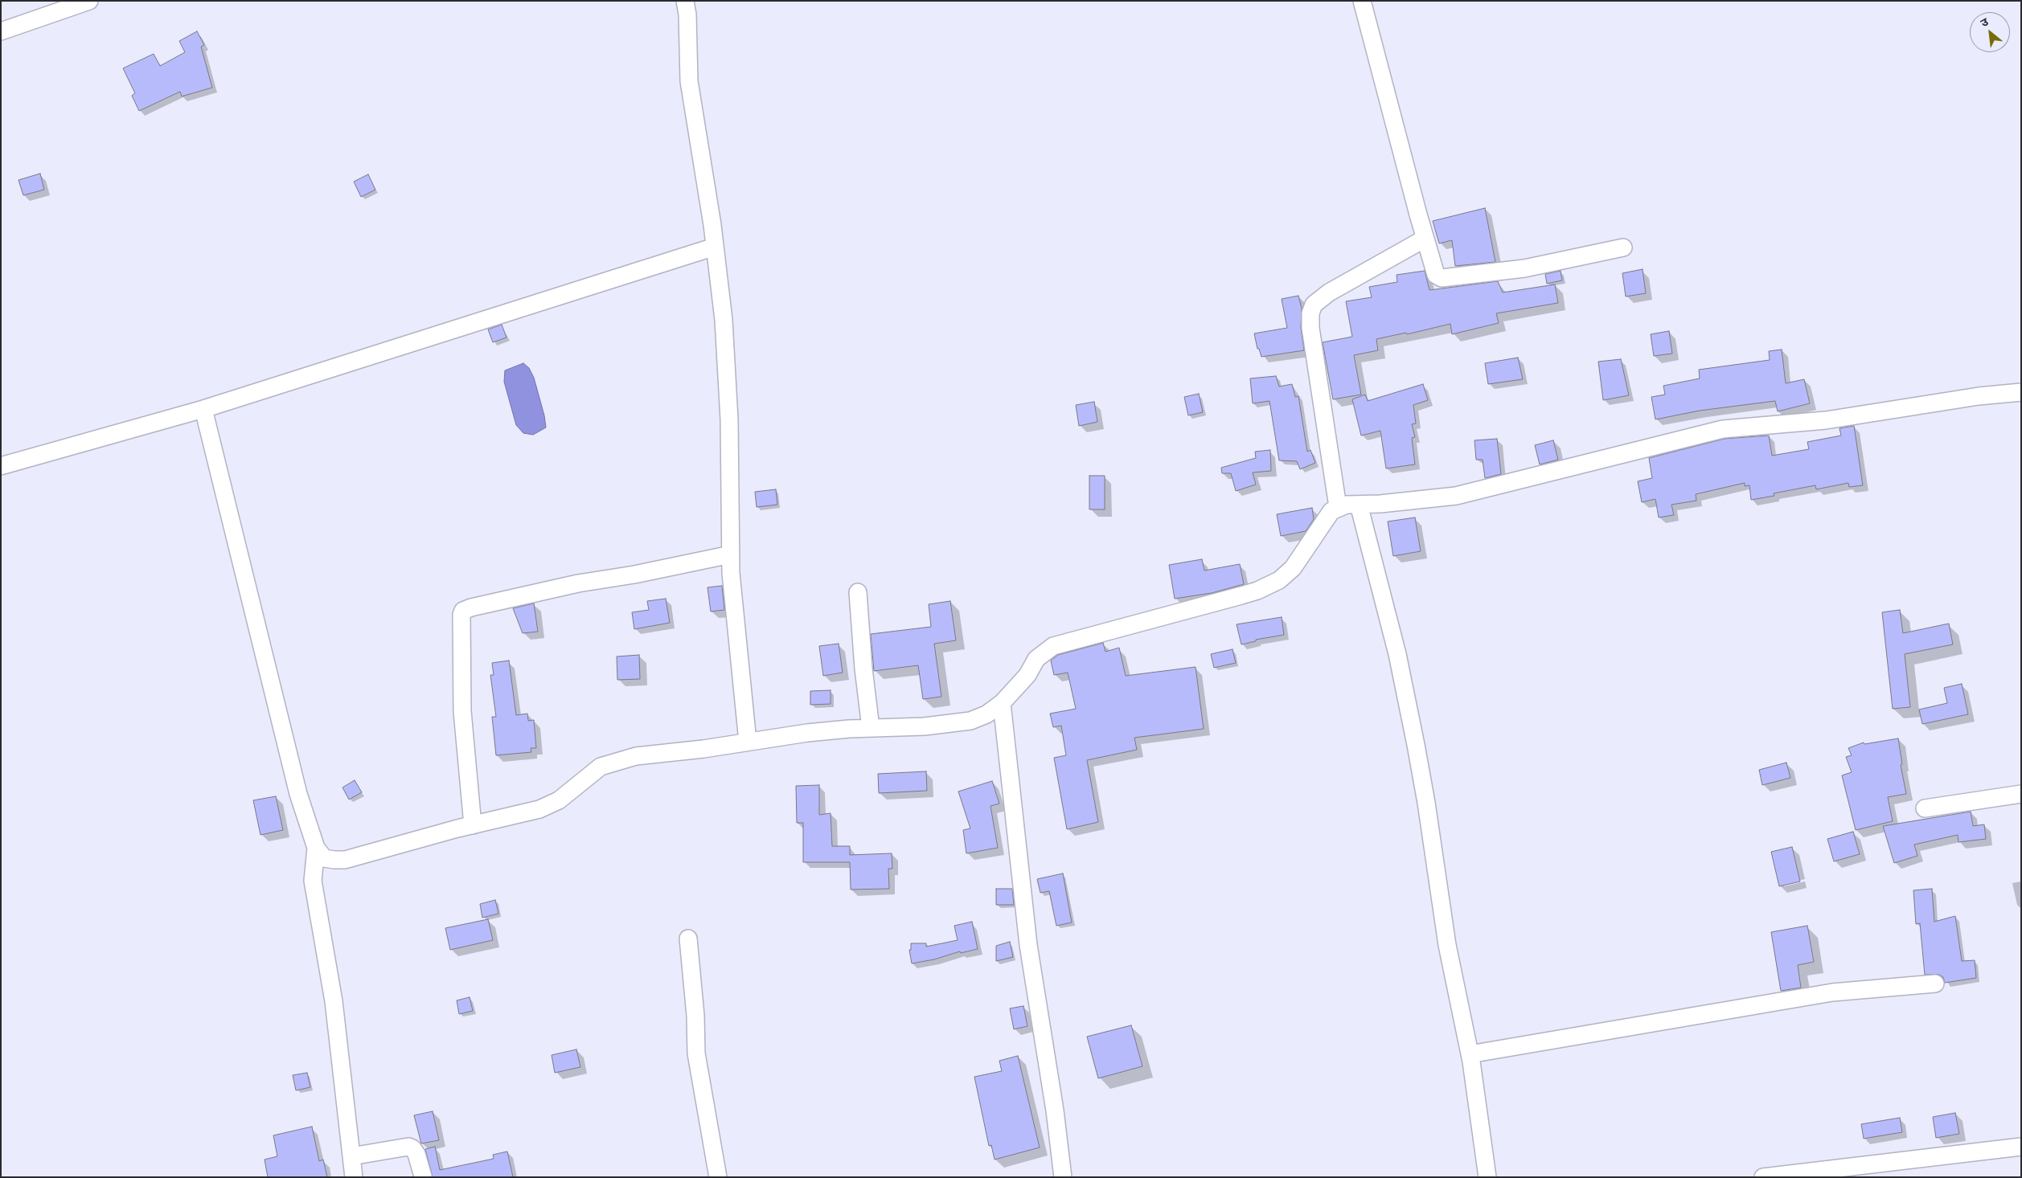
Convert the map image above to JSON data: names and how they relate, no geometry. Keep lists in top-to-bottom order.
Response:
{
  "north": "top left"
}
